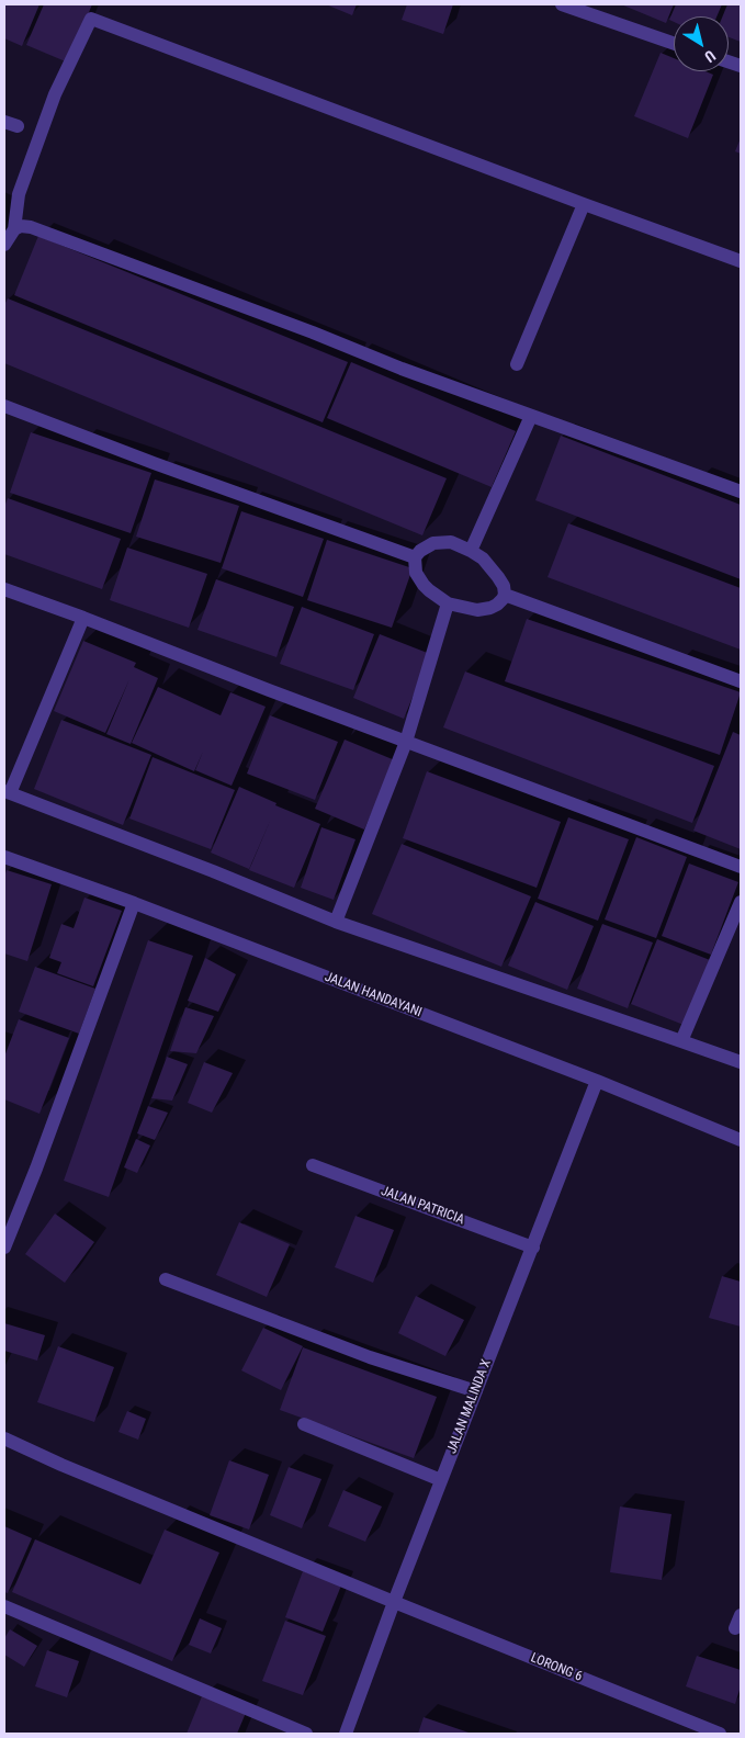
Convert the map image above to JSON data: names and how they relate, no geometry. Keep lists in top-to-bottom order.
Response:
{
  "streets": {
    "street": [
      "JALAN HANDAYANI",
      "JALAN PATRICIA",
      "JALAN MALINDA X",
      "LORONG 6"
    ]
  },
  "crossings": [
    ["JALAN HANDAYANI", "JALAN MALINDA X"],
    ["JALAN PATRICIA", "JALAN MALINDA X"],
    ["JALAN MALINDA X", "LORONG 6"]
  ],
  "north": "bottom right"
}
